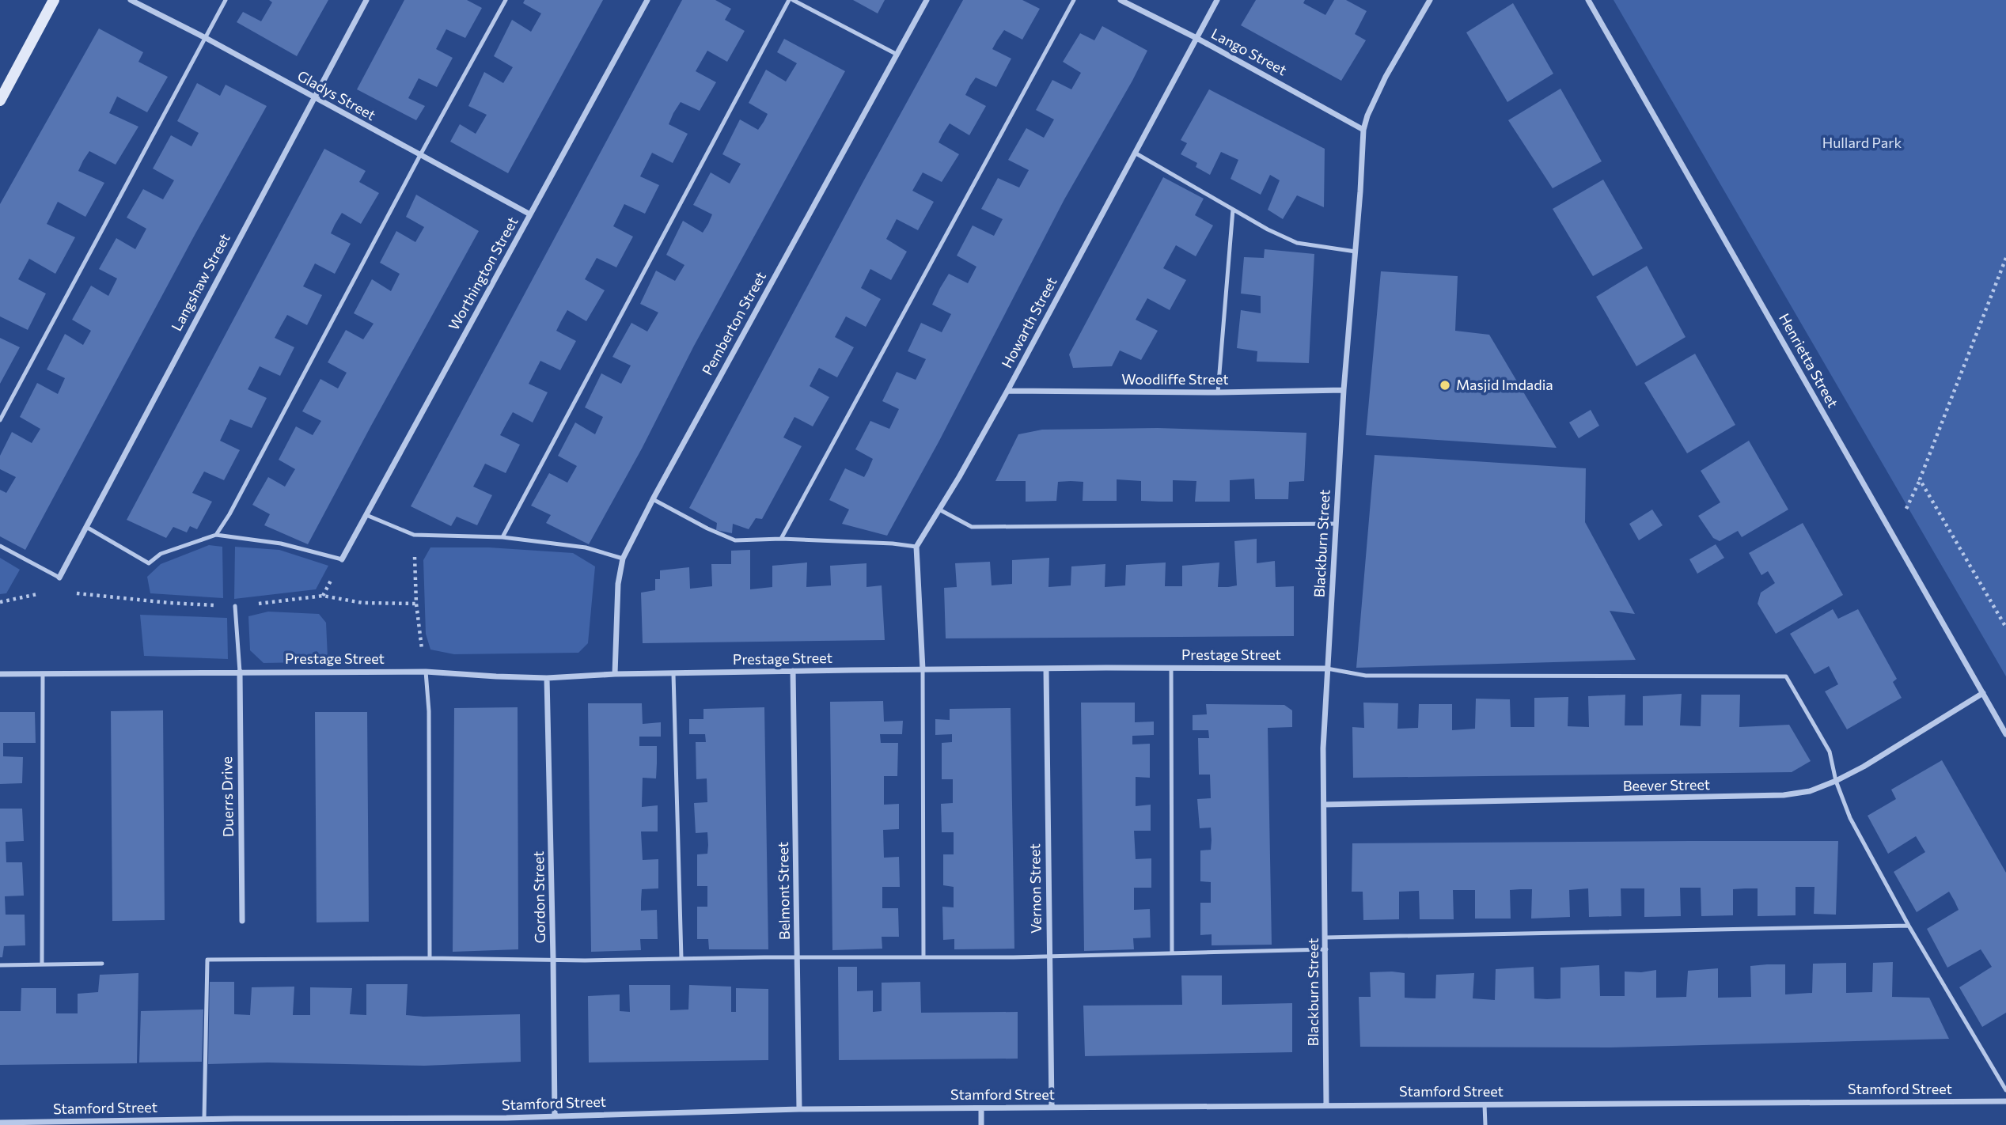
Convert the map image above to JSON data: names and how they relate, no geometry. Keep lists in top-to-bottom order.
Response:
{
  "streets": {
    "street": [
      "Lango Street",
      "Gladys Street",
      "Worthington Street",
      "Langshaw Street",
      "Howarth Street",
      "Pemberton Street",
      "Henrietta Street",
      "Woodliffe Street",
      "Blackburn Street",
      "Prestage Street",
      "Beever Street",
      "Duerrs Drive",
      "Vernon Street",
      "Belmont Street",
      "Gordon Street",
      "Stamford Street"
    ]
  },
  "crossings": [
    ["Lango Street", "Howarth Street"],
    ["Lango Street", "Blackburn Street"],
    ["Gladys Street", "Worthington Street"],
    ["Gladys Street", "Langshaw Street"],
    ["Howarth Street", "Woodliffe Street"],
    ["Pemberton Street", "Prestage Street"],
    ["Henrietta Street", "Beever Street"],
    ["Woodliffe Street", "Blackburn Street"],
    ["Blackburn Street", "Prestage Street"],
    ["Blackburn Street", "Beever Street"],
    ["Blackburn Street", "Stamford Street"],
    ["Prestage Street", "Duerrs Drive"],
    ["Prestage Street", "Vernon Street"],
    ["Prestage Street", "Belmont Street"],
    ["Prestage Street", "Gordon Street"],
    ["Vernon Street", "Stamford Street"],
    ["Belmont Street", "Stamford Street"],
    ["Gordon Street", "Stamford Street"]
  ],
  "parks": ["Hullard Park"],
  "places": ["Masjid Imdadia"]
}
